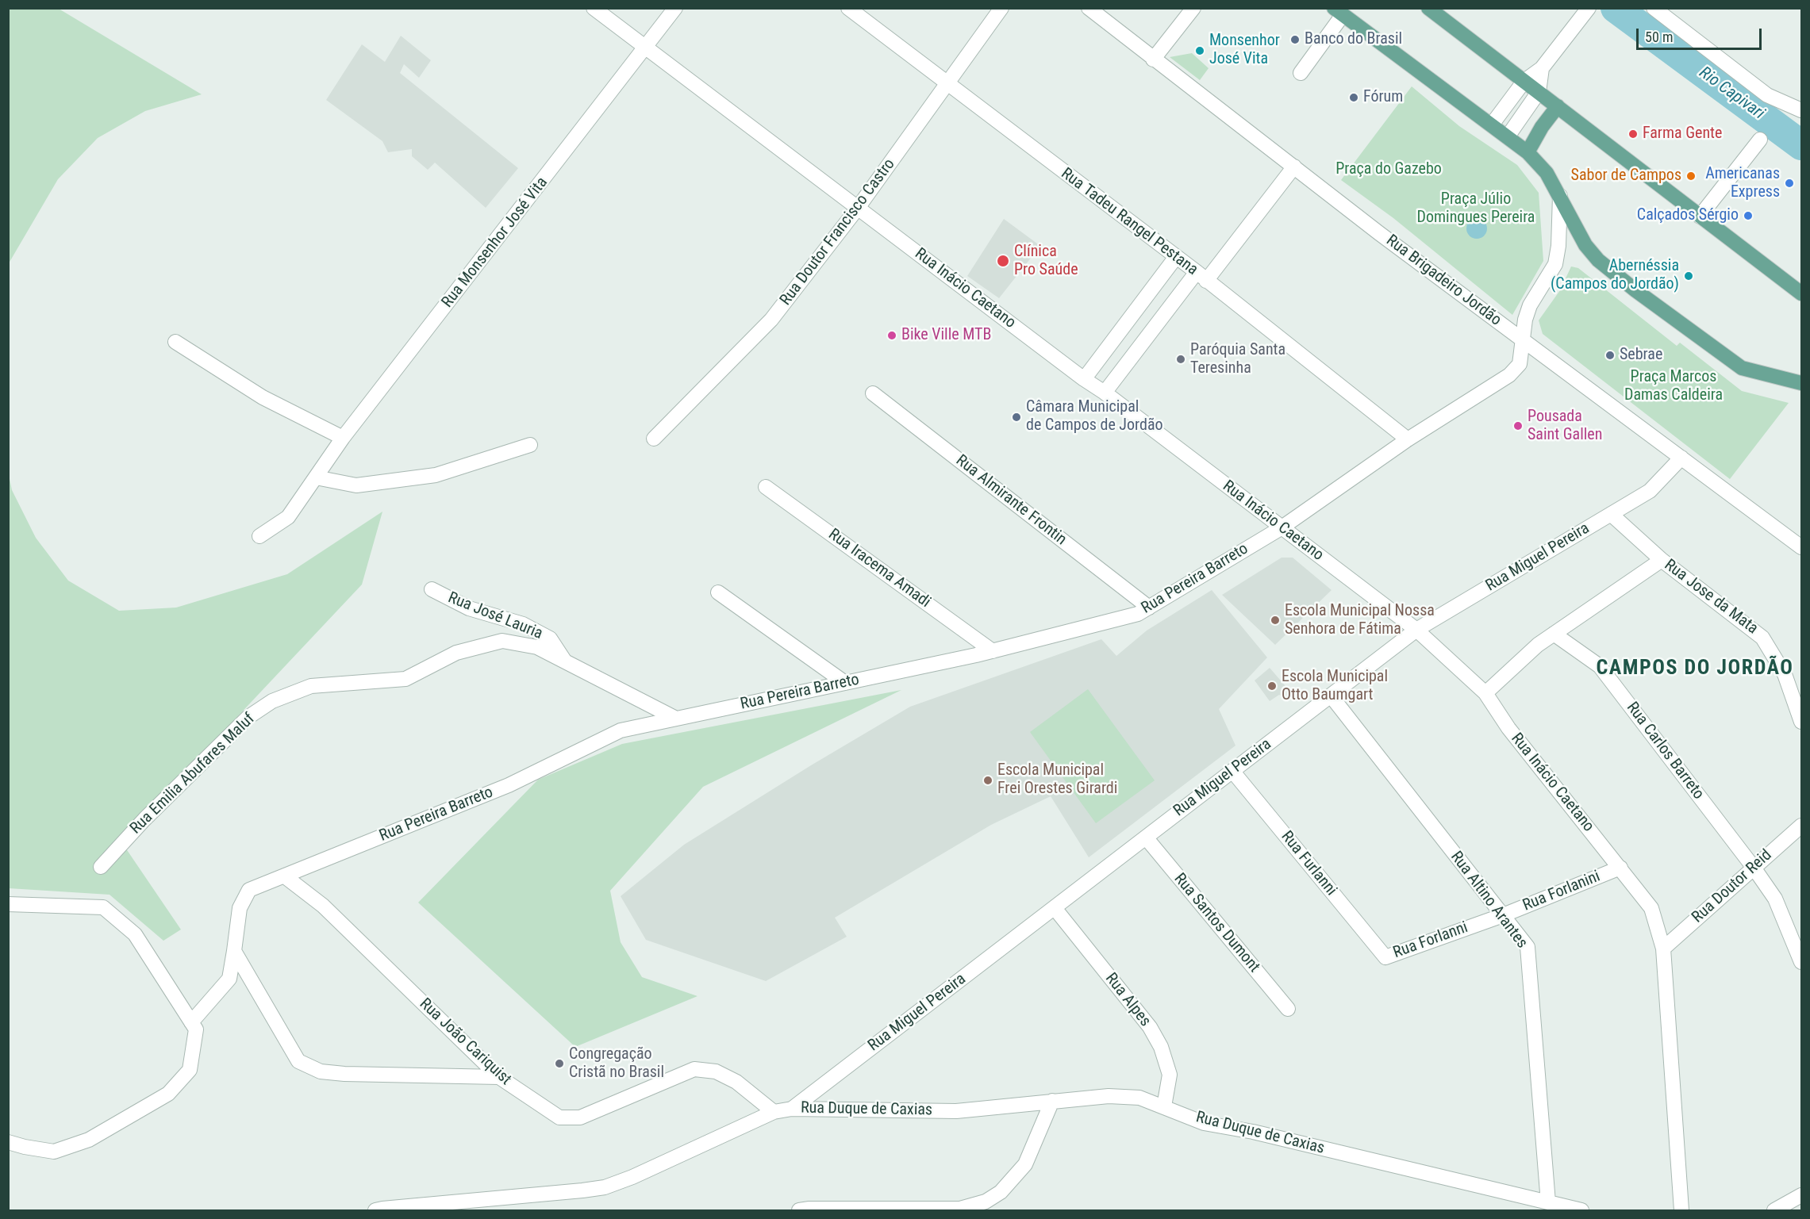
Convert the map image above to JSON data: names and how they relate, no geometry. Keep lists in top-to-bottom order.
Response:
{
  "streets": {
    "street": [
      "Rua Tadeu Rangel Pestana",
      "Rua Doutor Francisco Castro",
      "Rua Monsenhor José Vita",
      "Rua Brigadeiro Jordão",
      "Rua Inácio Caetano",
      "Rua Almirante Frontin",
      "Rua Miguel Pereira",
      "Rua Iracema Amadi",
      "Rua Pereira Barreto",
      "Rua Jose da Mata",
      "Rua José Lauria",
      "Rua Carlos Barreto",
      "Rua Emilia Abufares Maluf",
      "Rua Furlanni",
      "Rua Doutor Reid",
      "Rua Forlanini",
      "Rua Altino Arantes",
      "Rua Santos Dumont",
      "Rua Forlanni",
      "Rua Alpes",
      "Rua João Cariquist",
      "Rua Duque de Caxias"
    ]
  },
  "crossings": [
    ["Rua Tadeu Rangel Pestana", "Rua Doutor Francisco Castro"],
    ["Rua Tadeu Rangel Pestana", "Rua Pereira Barreto"],
    ["Rua Doutor Francisco Castro", "Rua Inácio Caetano"],
    ["Rua Monsenhor José Vita", "Rua Inácio Caetano"],
    ["Rua Brigadeiro Jordão", "Rua Miguel Pereira"],
    ["Rua Brigadeiro Jordão", "Rua Pereira Barreto"],
    ["Rua Inácio Caetano", "Rua Miguel Pereira"],
    ["Rua Inácio Caetano", "Rua Pereira Barreto"],
    ["Rua Inácio Caetano", "Rua Doutor Reid"],
    ["Rua Inácio Caetano", "Rua Forlanini"],
    ["Rua Almirante Frontin", "Rua Pereira Barreto"],
    ["Rua Miguel Pereira", "Rua Jose da Mata"],
    ["Rua Miguel Pereira", "Rua Furlanni"],
    ["Rua Miguel Pereira", "Rua Altino Arantes"],
    ["Rua Miguel Pereira", "Rua Santos Dumont"],
    ["Rua Miguel Pereira", "Rua Alpes"],
    ["Rua Miguel Pereira", "Rua João Cariquist"],
    ["Rua Miguel Pereira", "Rua Duque de Caxias"],
    ["Rua Iracema Amadi", "Rua Pereira Barreto"],
    ["Rua Pereira Barreto", "Rua José Lauria"],
    ["Rua Pereira Barreto", "Rua João Cariquist"],
    ["Rua José Lauria", "Rua Emilia Abufares Maluf"],
    ["Rua Carlos Barreto", "Rua Doutor Reid"],
    ["Rua Furlanni", "Rua Forlanni"],
    ["Rua Forlanini", "Rua Altino Arantes"],
    ["Rua Forlanini", "Rua Forlanni"],
    ["Rua Altino Arantes", "Rua Forlanni"],
    ["Rua Altino Arantes", "Rua Duque de Caxias"],
    ["Rua Alpes", "Rua Duque de Caxias"]
  ],
  "districts": ["CAMPOS DO JORDÃO"],
  "water": ["Rio Capivari"],
  "parks": ["Praça do Gazebo", "Praça Júlio Domingues Pereira", "Praça Marcos Damas Caldeira"],
  "places": [
    "Banco do Brasil",
    "Monsenhor José Vita",
    "Fórum",
    "Farma Gente",
    "Sabor de Campos",
    "Americanas Express",
    "Calçados Sérgio",
    "Clínica Pro Saúde",
    "Abernéssia (Campos do Jordão)",
    "Bike Ville MTB",
    "Sebrae",
    "Paróquia Santa Teresinha",
    "Câmara Municipal de Campos de Jordão",
    "Pousada Saint Gallen",
    "Escola Municipal Nossa Senhora de Fátima",
    "Escola Municipal Otto Baumgart",
    "Escola Municipal Frei Orestes Girardi",
    "Congregação Cristã no Brasil"
  ],
  "scale_bar": "50 m"
}
